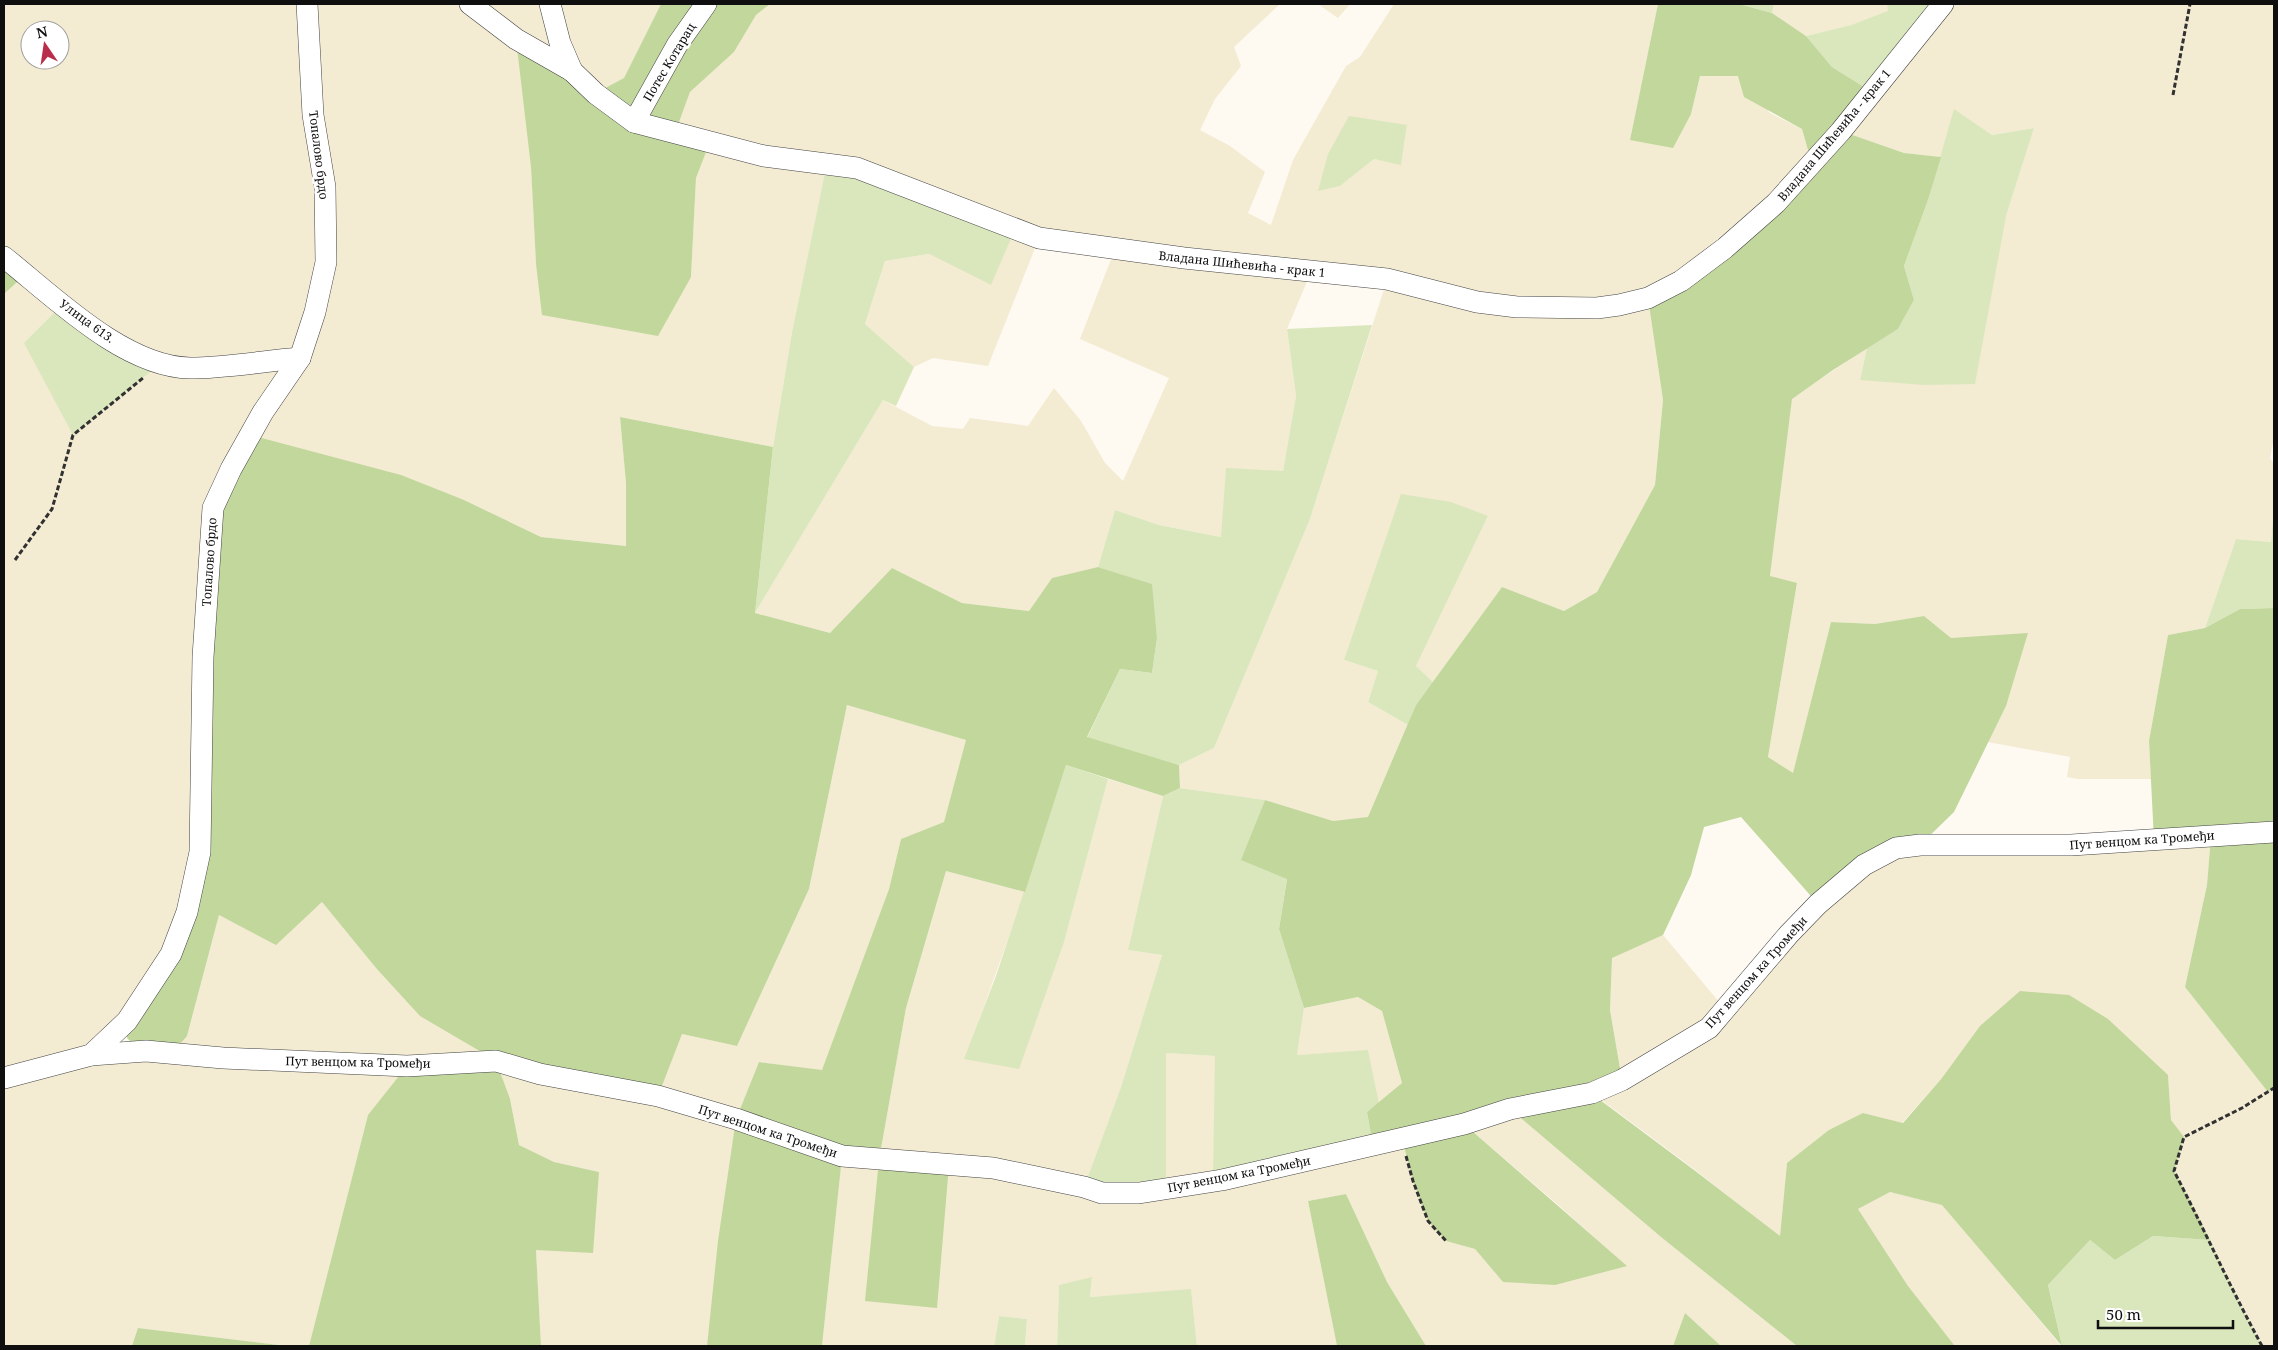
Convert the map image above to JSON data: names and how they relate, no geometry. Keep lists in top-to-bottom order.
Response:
{
  "streets": {
    "street": [
      "Потес Котарац",
      "Владана Шићевића - крак 1",
      "Топалово брдо",
      "Улица 613.",
      "Пут венцом ка Тромеђи"
    ]
  },
  "crossings": [
    ["Потес Котарац", "Владана Шићевића - крак 1"],
    ["Топалово брдо", "Улица 613."],
    ["Топалово брдо", "Пут венцом ка Тромеђи"]
  ],
  "scale_bar": "50 m",
  "north": "top"
}
